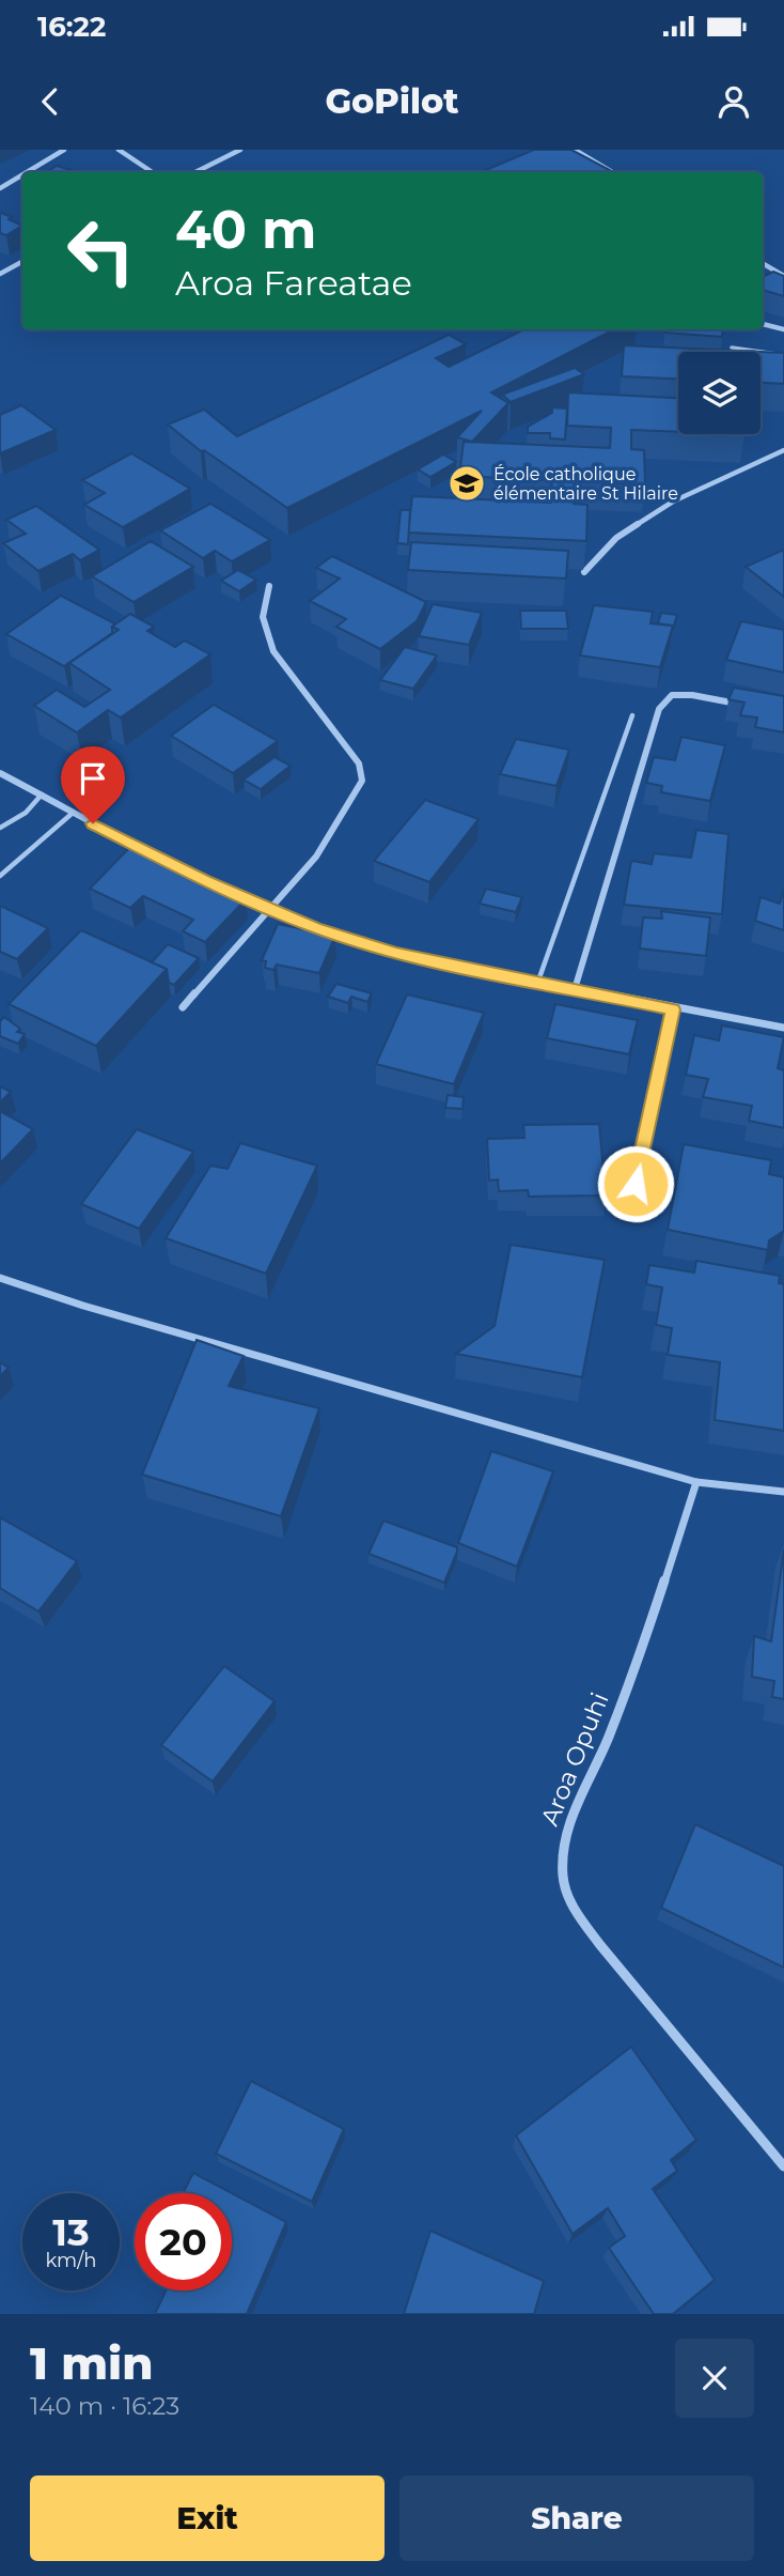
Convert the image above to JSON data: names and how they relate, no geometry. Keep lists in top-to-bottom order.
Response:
{
  "streets": {
    "street": ["Aroa Opuhi"]
  },
  "places": {
    "school or university": ["École catholique élémentaire St Hilaire"]
  },
  "page": {
    "status": "16:22",
    "header": "GoPilot",
    "turn": ["40 m", "Aroa Fareatae"],
    "speed": "13 km/h",
    "limit": "20",
    "heading": ["1 min", "140 m · 16:23"],
    "buttons": ["Exit", "Share"]
  }
}
